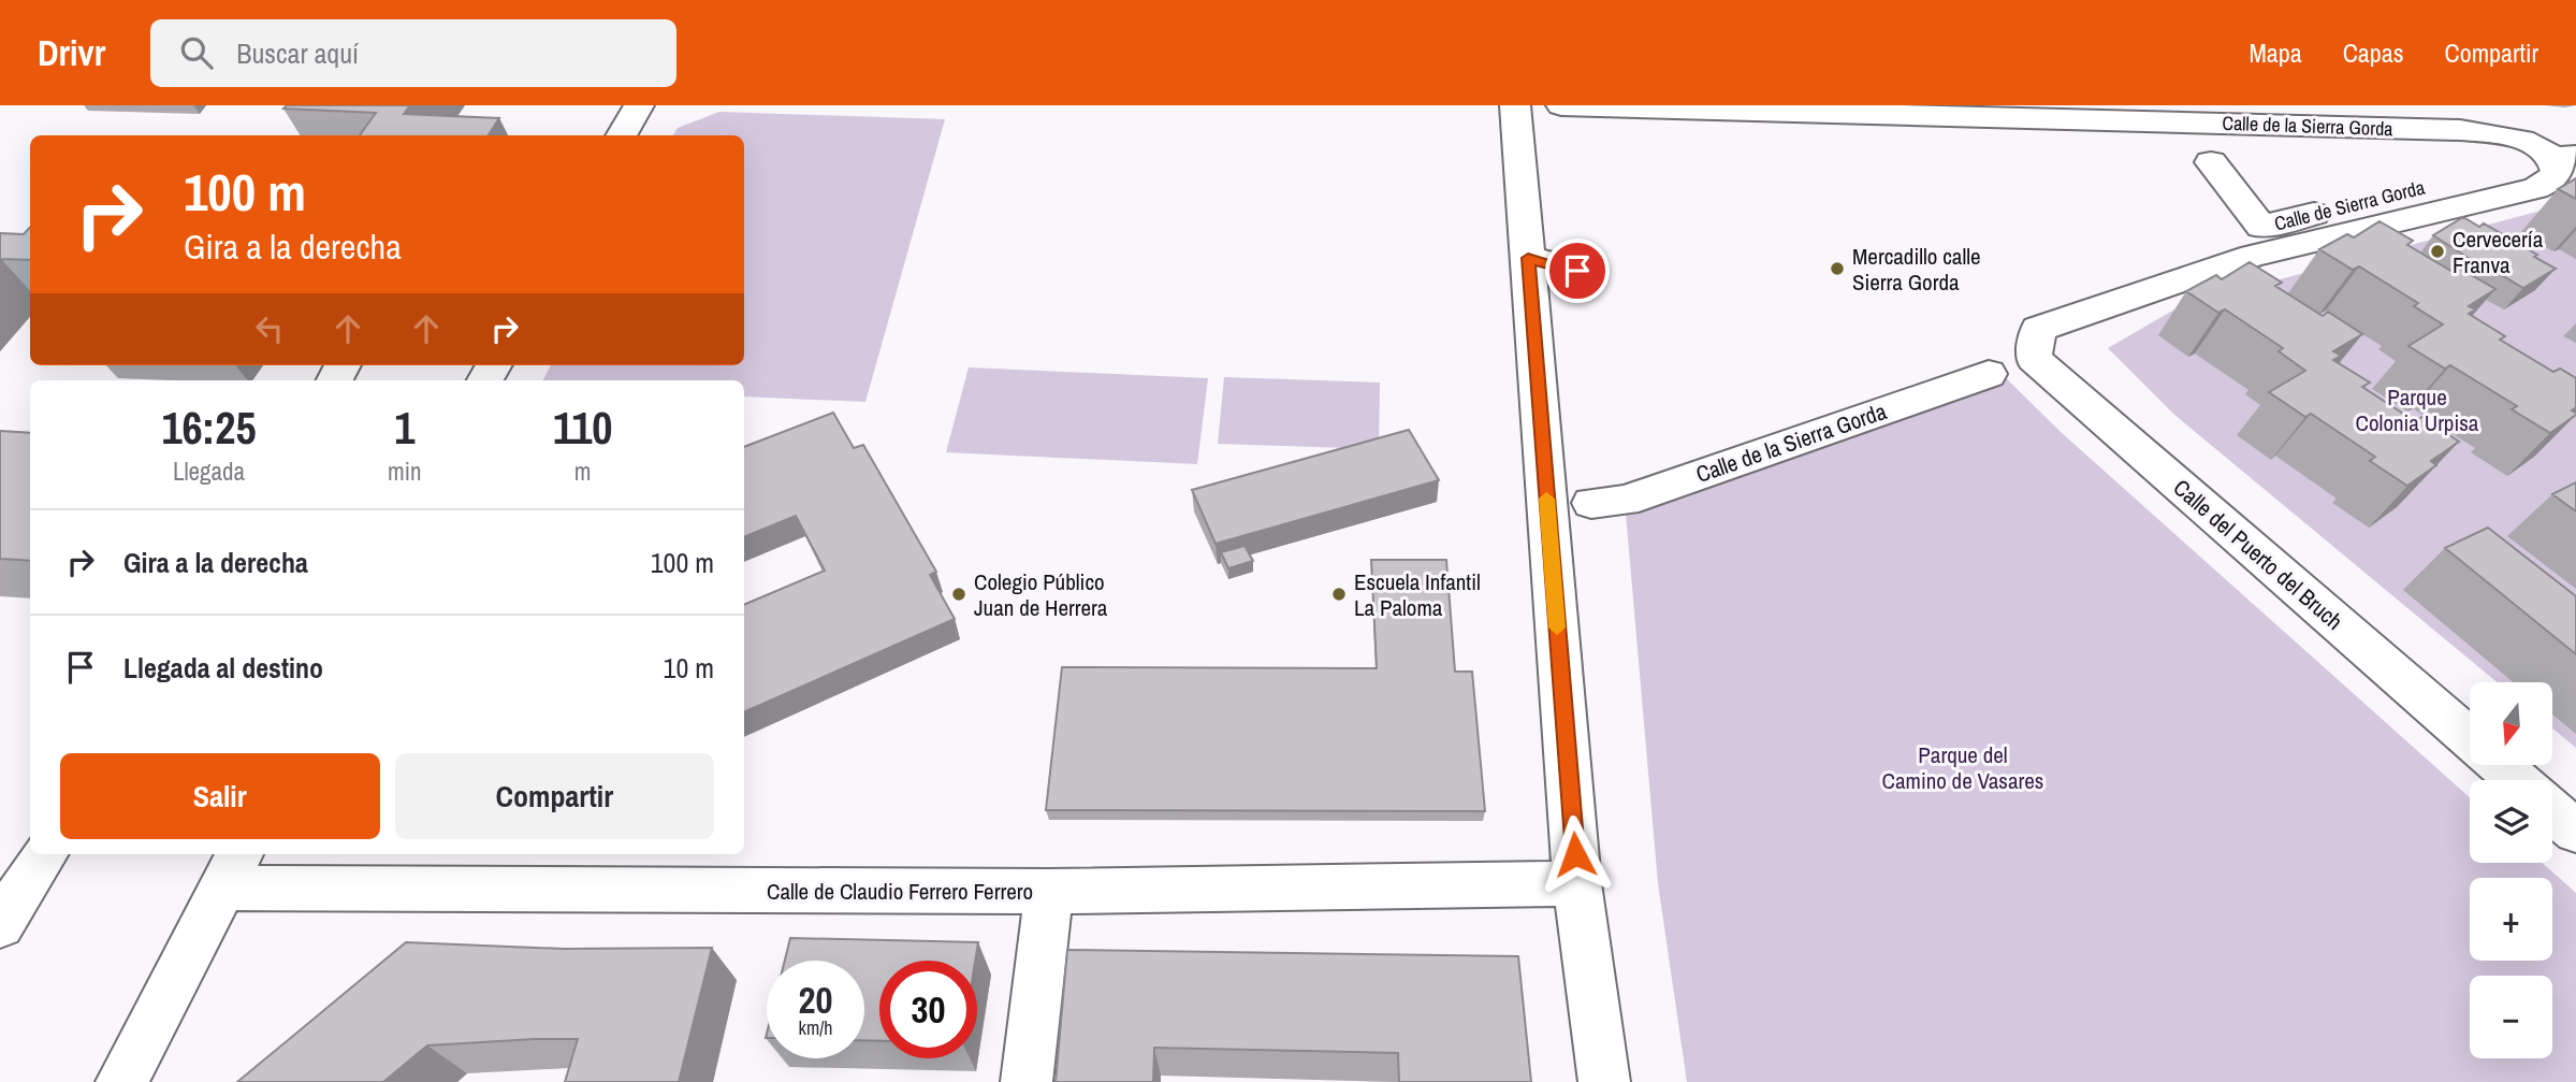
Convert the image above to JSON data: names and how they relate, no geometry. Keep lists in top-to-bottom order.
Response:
{
  "streets": {
    "street": [
      "Calle de la Sierra Gorda",
      "Calle de Sierra Gorda",
      "Calle del Puerto del Bruch",
      "Calle de Claudio Ferrero Ferrero"
    ]
  },
  "crossings": [
    ["Calle de la Sierra Gorda", "Calle del Puerto del Bruch"]
  ],
  "parks": ["Parque Colonia Urpisa", "Parque del Camino de Vasares"],
  "places": [
    "Cervecería Franva",
    "Mercadillo calle Sierra Gorda",
    "Colegio Público Juan de Herrera",
    "Escuela Infantil La Paloma"
  ],
  "north": "bottom",
  "page": {
    "header": "Drivr",
    "search": "Buscar aquí",
    "nav": ["Mapa", "Capas", "Compartir"],
    "turn": ["100 m", "Gira a la derecha"],
    "eta": [
      "16:25",
      "Llegada",
      "1",
      "min",
      "110",
      "m"
    ],
    "list": [
      {
        "name": "Gira a la derecha",
        "value": "100 m"
      },
      {
        "name": "Llegada al destino",
        "value": "10 m"
      }
    ],
    "map_buttons": ["+", "−"],
    "buttons": ["Salir", "Compartir"],
    "speed": "20 km/h",
    "limit": "30"
  }
}
